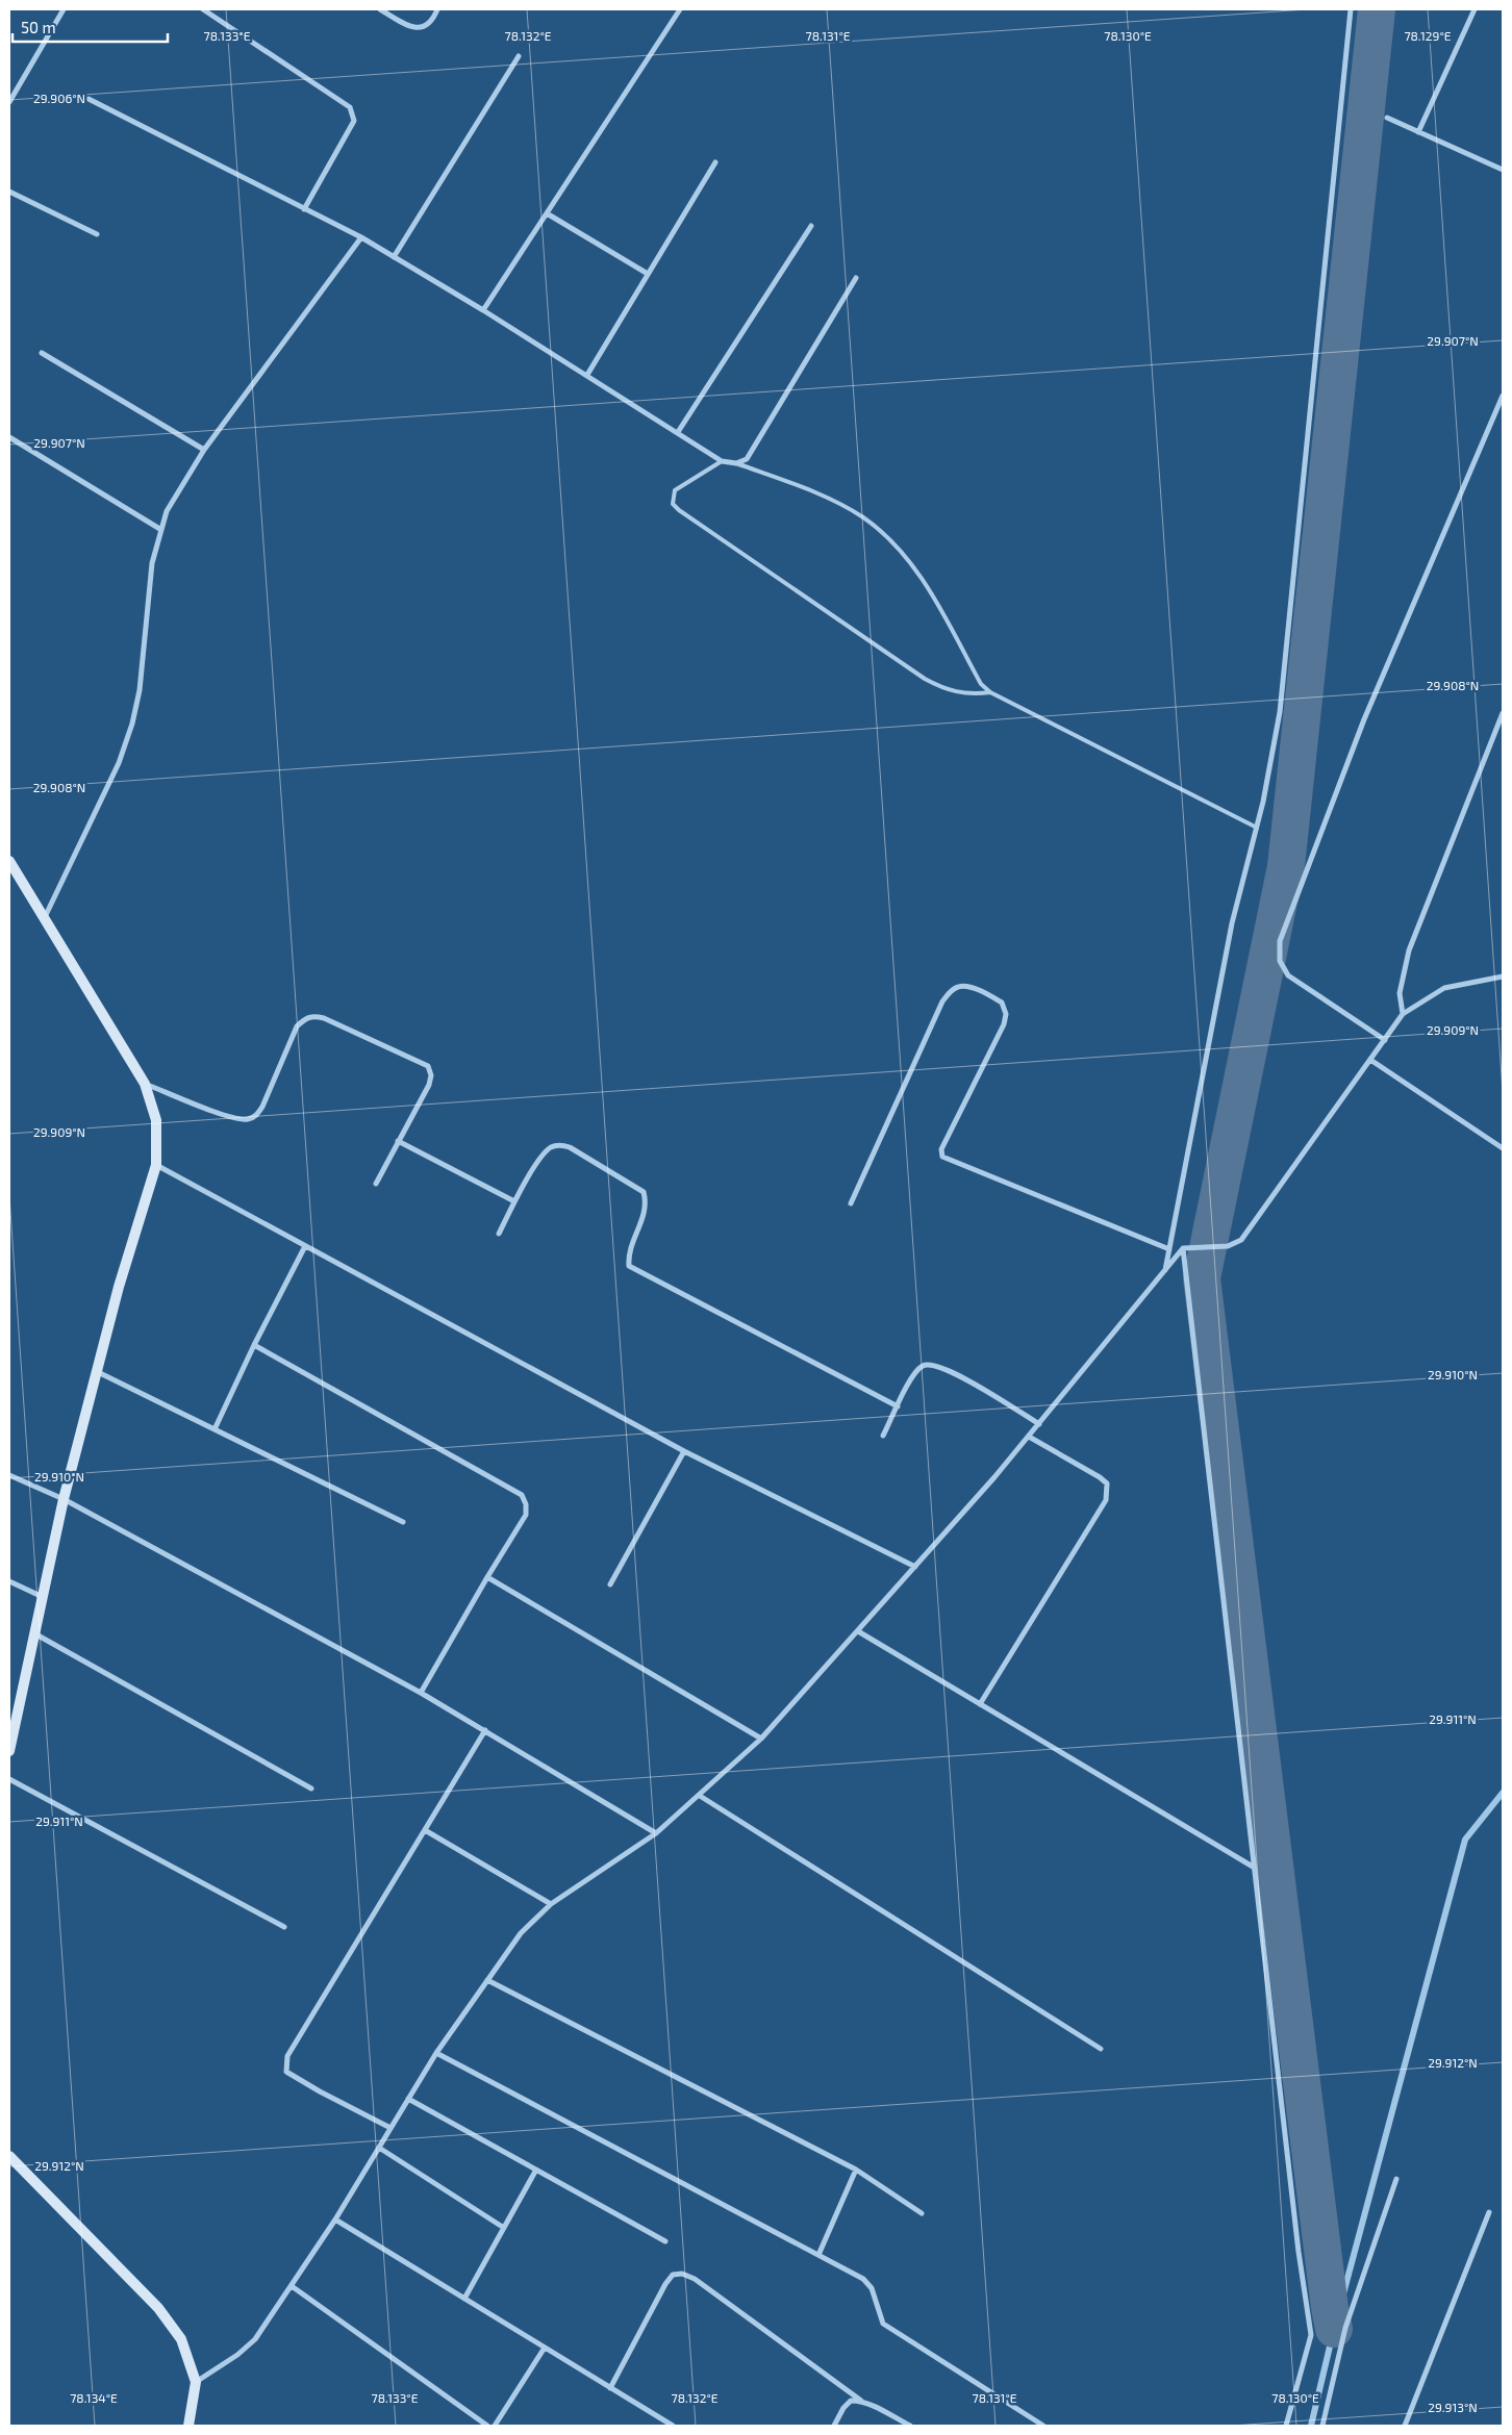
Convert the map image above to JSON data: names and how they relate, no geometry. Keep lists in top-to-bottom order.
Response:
{
  "scale_bar": "50 m",
  "coordinates": [
    "78.133°E",
    "78.132°E",
    "78.131°E",
    "78.130°E",
    "78.129°E",
    "29.906°N",
    "29.907°N",
    "29.908°N",
    "29.909°N",
    "29.910°N",
    "29.911°N",
    "29.912°N",
    "78.134°E",
    "29.913°N"
  ]
}
